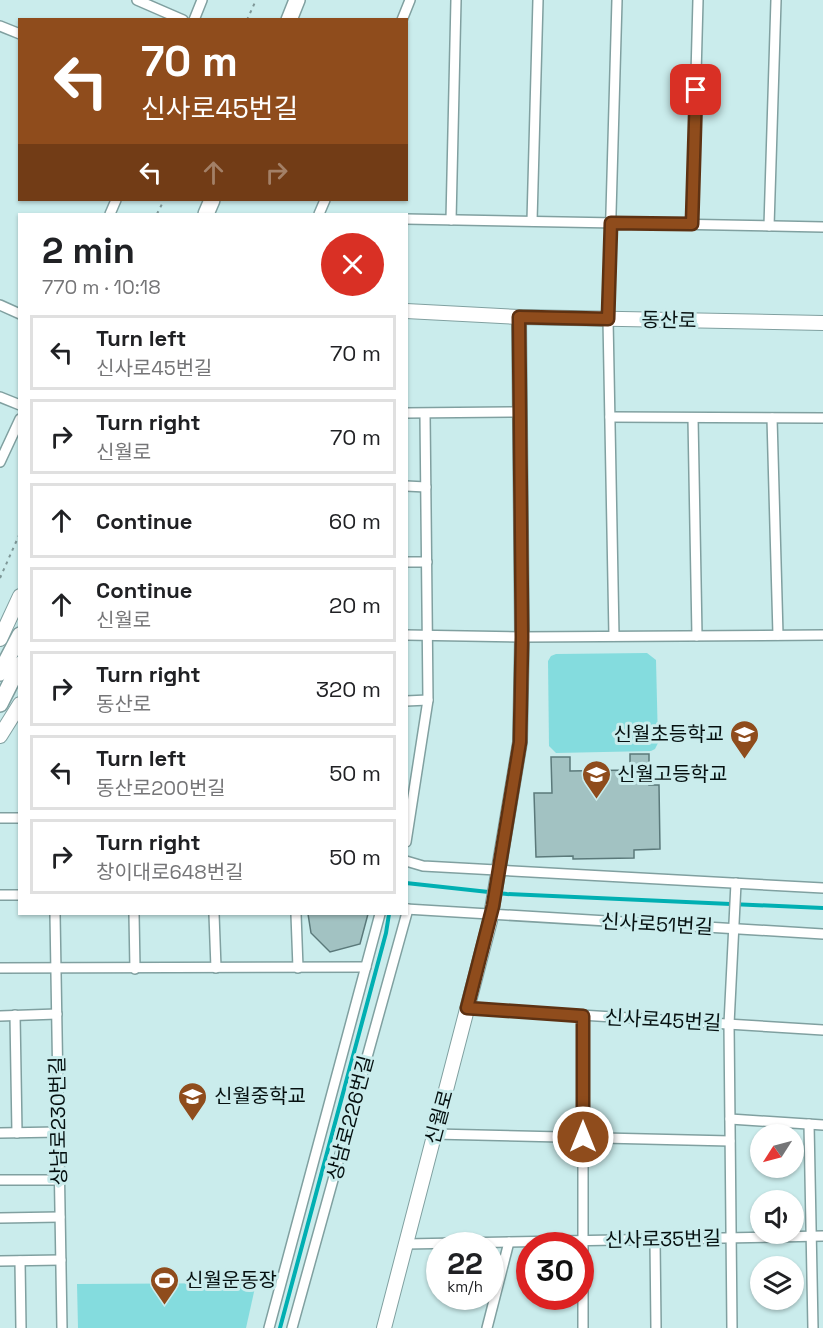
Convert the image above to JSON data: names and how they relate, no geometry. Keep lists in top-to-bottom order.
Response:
{
  "streets": {
    "street": [
      "동산로",
      "신사로51번길",
      "신사로45번길",
      "신월로",
      "상남로226번길",
      "상남로230번길",
      "신사로35번길"
    ]
  },
  "crossings": [
    ["신사로51번길", "신월로"],
    ["신사로45번길", "신월로"],
    ["신월로", "신사로35번길"]
  ],
  "places": {
    "school or university": ["신월초등학교", "신월고등학교", "신월중학교"],
    "sports": ["신월운동장"]
  },
  "north": "bottom left",
  "page": {
    "turn": ["70 m", "신사로45번길"],
    "heading": ["2 min", "770 m · 10:18"],
    "list": [
      {
        "name": "Turn left",
        "note": "신사로45번길",
        "value": "70 m"
      },
      {
        "name": "Turn right",
        "note": "신월로",
        "value": "70 m"
      },
      {
        "name": "Continue",
        "value": "60 m"
      },
      {
        "name": "Continue",
        "note": "신월로",
        "value": "20 m"
      },
      {
        "name": "Turn right",
        "note": "동산로",
        "value": "320 m"
      },
      {
        "name": "Turn left",
        "note": "동산로200번길",
        "value": "50 m"
      },
      {
        "name": "Turn right",
        "note": "창이대로648번길",
        "value": "50 m"
      }
    ],
    "speed": "22 km/h",
    "limit": "30"
  }
}
